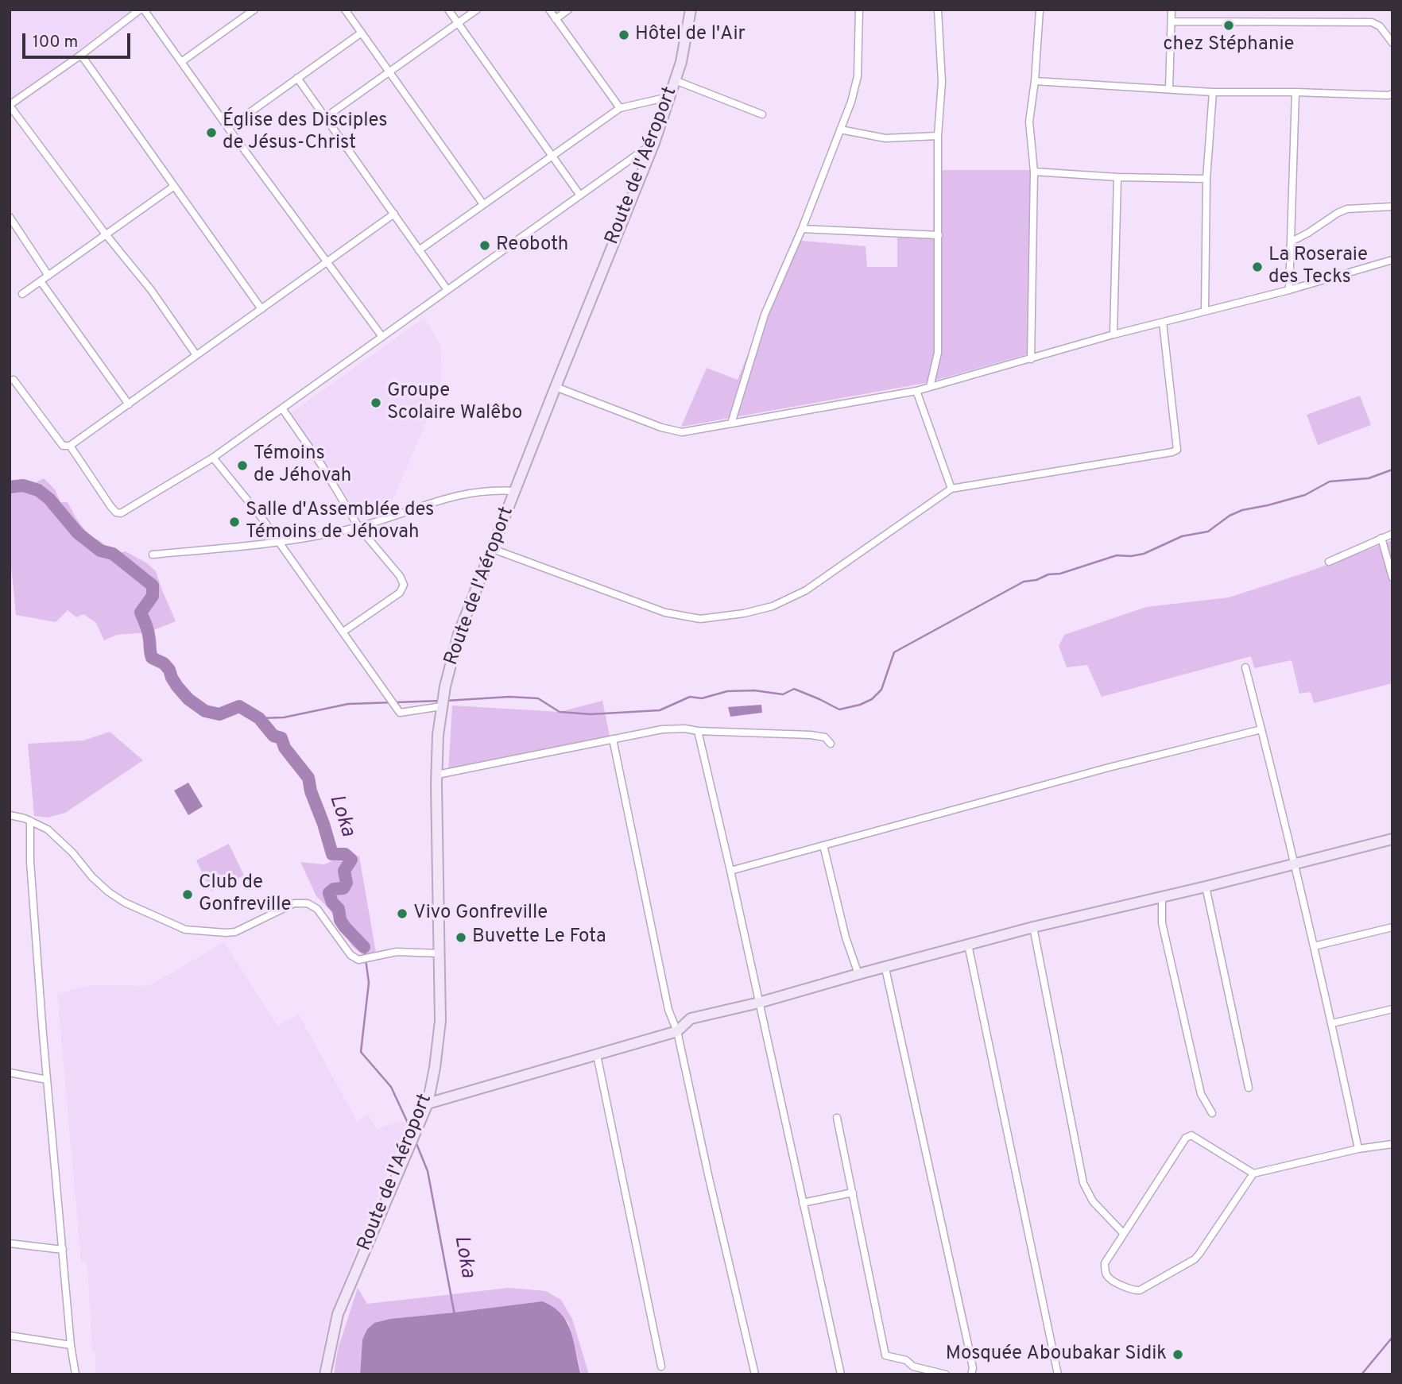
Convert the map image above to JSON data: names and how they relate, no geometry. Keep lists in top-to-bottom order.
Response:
{
  "streets": {
    "main road": ["Route de l'Aéroport"]
  },
  "water": ["Loka"],
  "places": [
    "chez Stéphanie",
    "Hôtel de l'Air",
    "Église des Disciples de Jésus-Christ",
    "Reoboth",
    "La Roseraie des Tecks",
    "Groupe Scolaire Walêbo",
    "Témoins de Jéhovah",
    "Salle d'Assemblée des Témoins de Jéhovah",
    "Club de Gonfreville",
    "Vivo Gonfreville",
    "Buvette Le Fota",
    "Mosquée Aboubakar Sidik"
  ],
  "scale_bar": "100 m"
}
